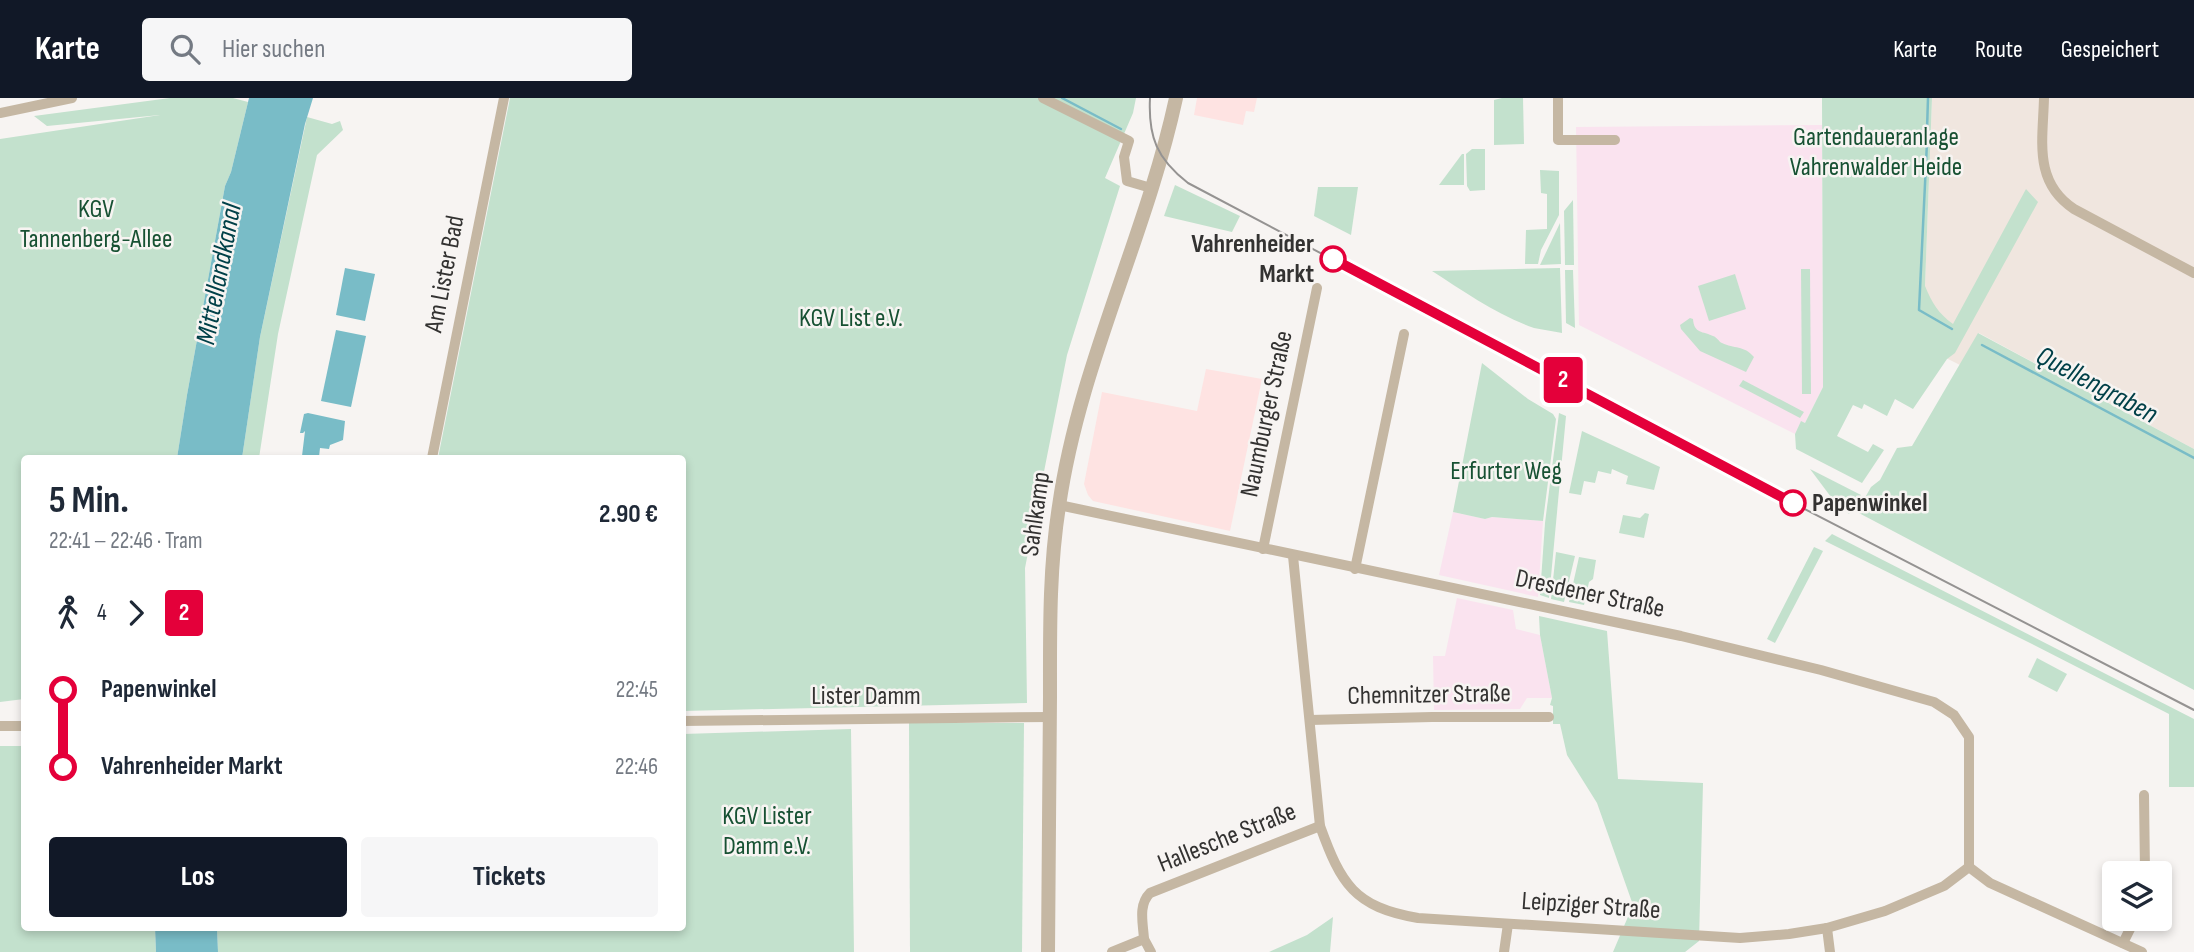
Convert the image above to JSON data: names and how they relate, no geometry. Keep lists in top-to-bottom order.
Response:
{
  "streets": {
    "street": [
      "Am Lister Bad",
      "Naumburger Straße",
      "Sahlkamp",
      "Dresdener Straße",
      "Chemnitzer Straße",
      "Lister Damm",
      "Hallesche Straße",
      "Leipziger Straße"
    ]
  },
  "crossings": [
    ["Naumburger Straße", "Dresdener Straße"],
    ["Sahlkamp", "Dresdener Straße"],
    ["Sahlkamp", "Lister Damm"],
    ["Dresdener Straße", "Leipziger Straße"],
    ["Chemnitzer Straße", "Leipziger Straße"],
    ["Hallesche Straße", "Leipziger Straße"]
  ],
  "water": ["Mittellandkanal", "Quellengraben"],
  "parks": [
    "Gartendaueranlage Vahrenwalder Heide",
    "KGV Tannenberg-Allee",
    "KGV List e.V.",
    "Erfurter Weg",
    "KGV Lister Damm e.V."
  ],
  "places": ["Vahrenheider Markt", "Papenwinkel"],
  "lines": ["tram line 2"],
  "page": {
    "header": "Karte",
    "search": "Hier suchen",
    "nav": ["Karte", "Route", "Gespeichert"],
    "on_map": "2",
    "heading": ["5 Min.", "22:41 – 22:46 · Tram", "2.90 €"],
    "legs": ["4", "2"],
    "list": [
      {
        "name": "Papenwinkel",
        "value": "22:45"
      },
      {
        "name": "Vahrenheider Markt",
        "value": "22:46"
      }
    ],
    "buttons": ["Los", "Tickets"]
  }
}
